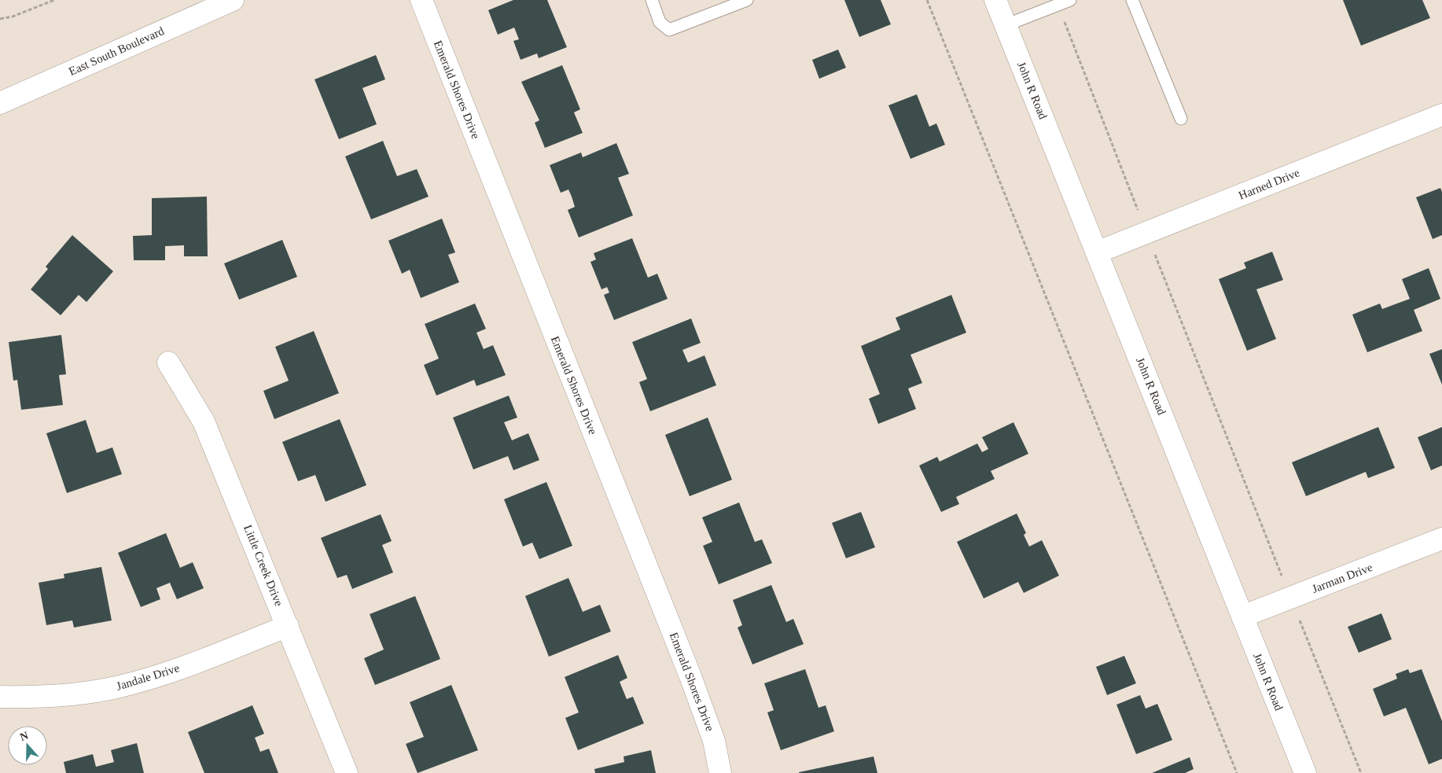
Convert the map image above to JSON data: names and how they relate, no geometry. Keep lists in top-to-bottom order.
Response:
{
  "streets": {
    "street": [
      "East South Boulevard",
      "Emerald Shores Drive",
      "John R Road",
      "Harned Drive",
      "Little Creek Drive",
      "Jarman Drive",
      "Jandale Drive"
    ]
  },
  "crossings": [
    ["John R Road", "Harned Drive"],
    ["John R Road", "Jarman Drive"],
    ["Little Creek Drive", "Jandale Drive"]
  ],
  "north": "top"
}
